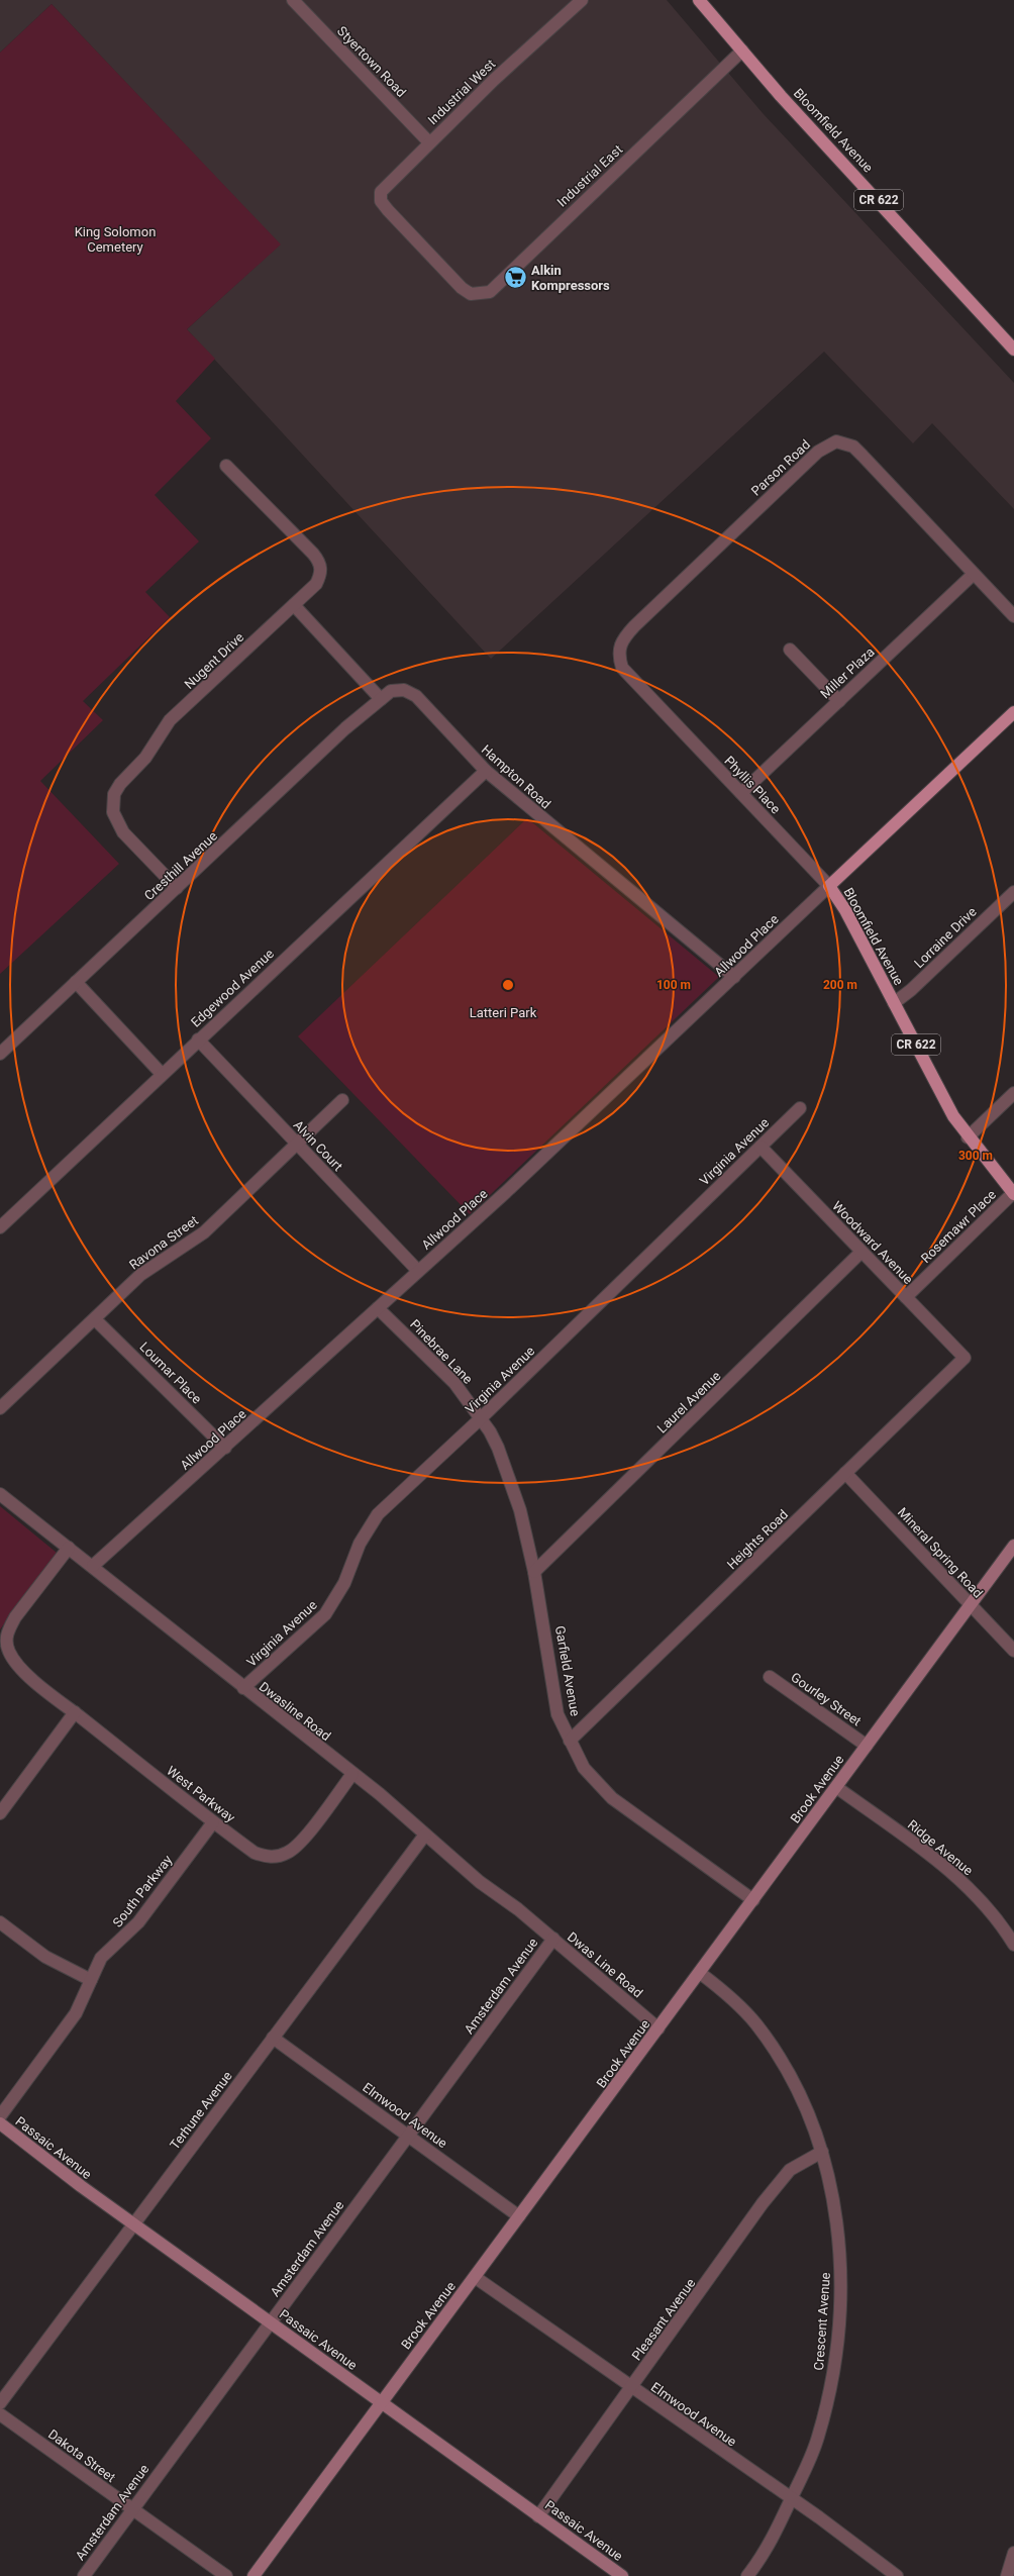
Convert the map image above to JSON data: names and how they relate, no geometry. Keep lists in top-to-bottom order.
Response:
{
  "streets": {
    "main road": [
      "Bloomfield Avenue",
      "CR 622",
      "Brook Avenue",
      "Passaic Avenue"
    ],
    "street": [
      "Styertown Road",
      "Industrial West",
      "Industrial East",
      "Parson Road",
      "Nugent Drive",
      "Miller Plaza",
      "Hampton Road",
      "Phyllis Place",
      "Cresthill Avenue",
      "Lorraine Drive",
      "Allwood Place",
      "Edgewood Avenue",
      "Alvin Court",
      "Virginia Avenue",
      "Rosemawr Place",
      "Ravona Street",
      "Woodward Avenue",
      "Pinebrae Lane",
      "Loumar Place",
      "Laurel Avenue",
      "Heights Road",
      "Mineral Spring Road",
      "Garfield Avenue",
      "Gourley Street",
      "Dwasline Road",
      "West Parkway",
      "Ridge Avenue",
      "South Parkway",
      "Dwas Line Road",
      "Amsterdam Avenue",
      "Terhune Avenue",
      "Elmwood Avenue",
      "Pleasant Avenue",
      "Crescent Avenue",
      "Dakota Street"
    ]
  },
  "crossings": [
    ["Styertown Road", "Industrial West"],
    ["Industrial West", "Industrial East"],
    ["Bloomfield Avenue", "Industrial East"],
    ["Bloomfield Avenue", "Phyllis Place"],
    ["Bloomfield Avenue", "Lorraine Drive"],
    ["Bloomfield Avenue", "Allwood Place"],
    ["Bloomfield Avenue", "Rosemawr Place"],
    ["Parson Road", "Miller Plaza"],
    ["Parson Road", "Phyllis Place"],
    ["Nugent Drive", "Cresthill Avenue"],
    ["Miller Plaza", "Phyllis Place"],
    ["Hampton Road", "Cresthill Avenue"],
    ["Hampton Road", "Allwood Place"],
    ["Hampton Road", "Edgewood Avenue"],
    ["Phyllis Place", "Allwood Place"],
    ["Allwood Place", "Alvin Court"],
    ["Allwood Place", "Pinebrae Lane"],
    ["Allwood Place", "Loumar Place"],
    ["Allwood Place", "Dwasline Road"],
    ["Edgewood Avenue", "Alvin Court"],
    ["Alvin Court", "Ravona Street"],
    ["Virginia Avenue", "Woodward Avenue"],
    ["Virginia Avenue", "Pinebrae Lane"],
    ["Virginia Avenue", "Garfield Avenue"],
    ["Virginia Avenue", "Dwasline Road"],
    ["Rosemawr Place", "Woodward Avenue"],
    ["Ravona Street", "Loumar Place"],
    ["Woodward Avenue", "Laurel Avenue"],
    ["Woodward Avenue", "Heights Road"],
    ["Pinebrae Lane", "Garfield Avenue"],
    ["Laurel Avenue", "Garfield Avenue"],
    ["Heights Road", "Mineral Spring Road"],
    ["Heights Road", "Garfield Avenue"],
    ["Mineral Spring Road", "Brook Avenue"],
    ["Garfield Avenue", "Brook Avenue"],
    ["Gourley Street", "Brook Avenue"],
    ["Dwasline Road", "West Parkway"],
    ["Dwasline Road", "Dwas Line Road"],
    ["Dwasline Road", "Terhune Avenue"],
    ["Brook Avenue", "Ridge Avenue"],
    ["Brook Avenue", "Dwas Line Road"],
    ["Brook Avenue", "Elmwood Avenue"],
    ["Brook Avenue", "Passaic Avenue"],
    ["Brook Avenue", "Crescent Avenue"],
    ["West Parkway", "South Parkway"],
    ["Dwas Line Road", "Amsterdam Avenue"],
    ["Amsterdam Avenue", "Elmwood Avenue"],
    ["Amsterdam Avenue", "Passaic Avenue"],
    ["Amsterdam Avenue", "Dakota Street"],
    ["Terhune Avenue", "Elmwood Avenue"],
    ["Terhune Avenue", "Passaic Avenue"],
    ["Elmwood Avenue", "Pleasant Avenue"],
    ["Elmwood Avenue", "Crescent Avenue"],
    ["Passaic Avenue", "Pleasant Avenue"],
    ["Pleasant Avenue", "Crescent Avenue"]
  ],
  "parks": ["King Solomon Cemetery", "Latteri Park"],
  "places": {
    "supermarket": ["Alkin Kompressors"]
  },
  "rings": ["100 m", "200 m", "300 m"]
}
